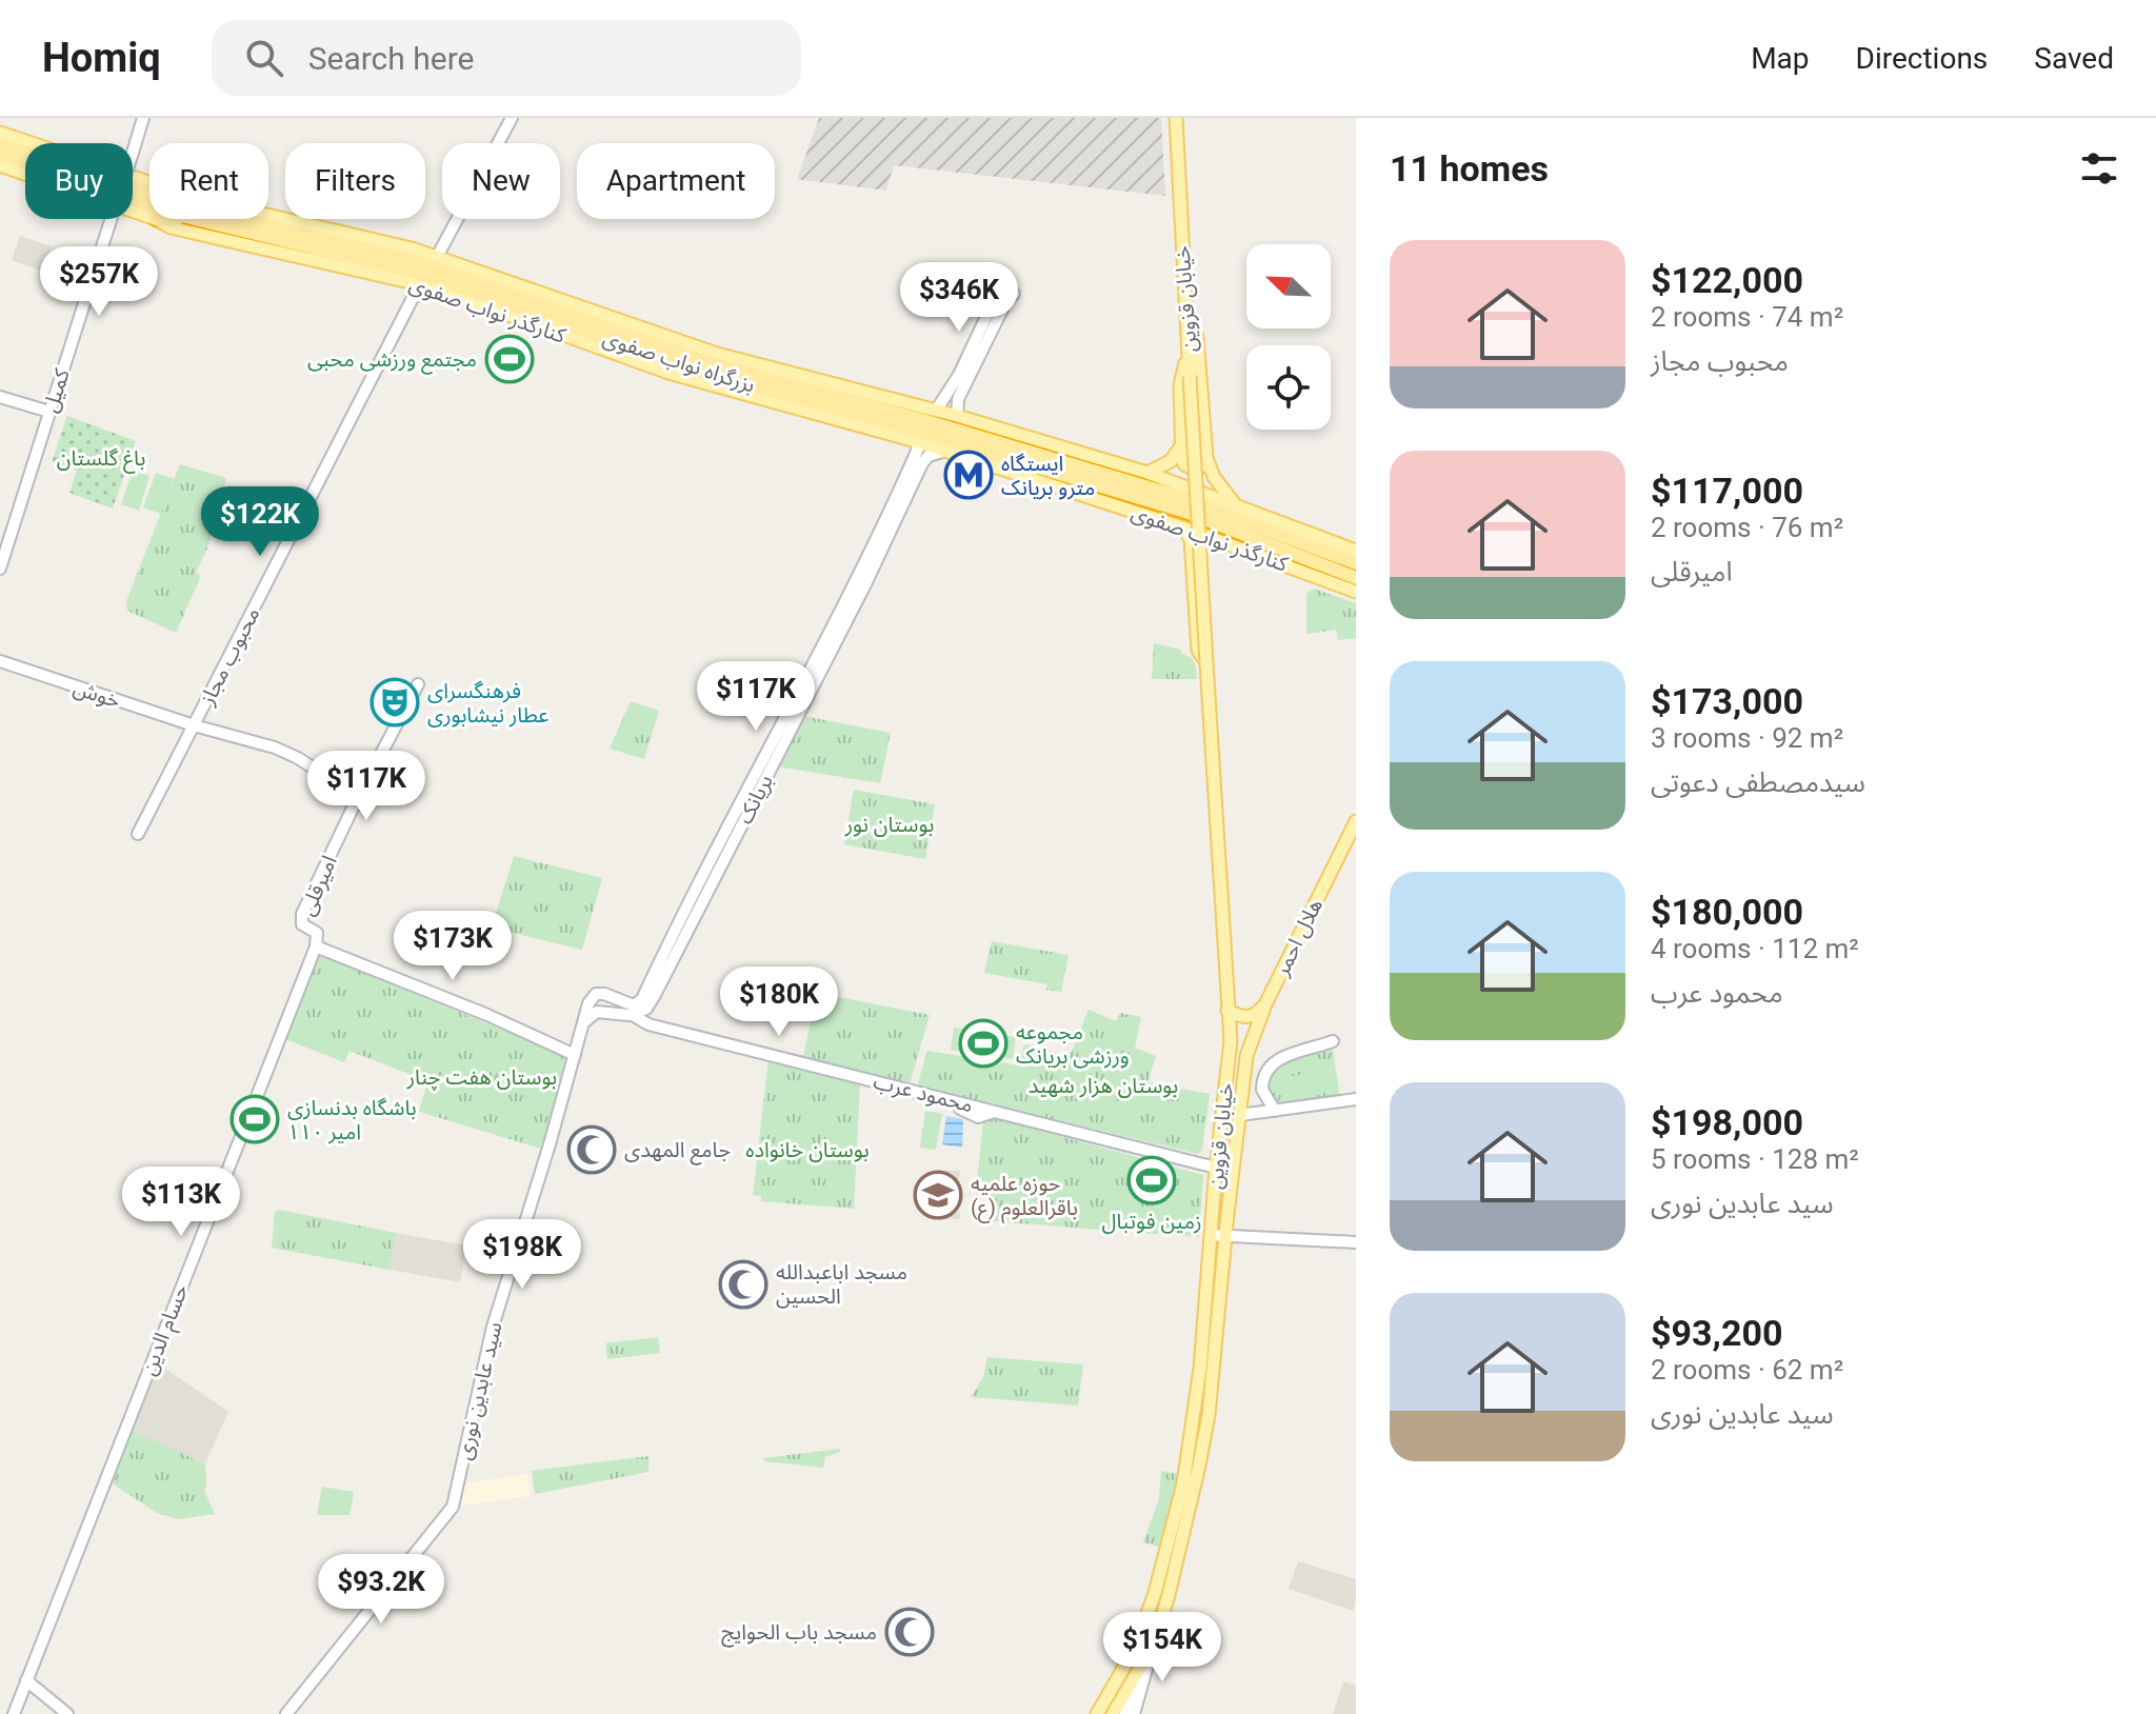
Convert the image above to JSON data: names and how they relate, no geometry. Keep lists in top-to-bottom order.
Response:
{
  "streets": {
    "highway": ["بزرگراه نواب صفوی"],
    "main road": [
      "خیابان قزوین",
      "کنارگذر نواب صفوی",
      "کمیل",
      "محبوب مجاز",
      "خوش",
      "بریانک",
      "امیرقلی",
      "هلال احمر",
      "محمود عرب",
      "حسام الدین",
      "سید عابدین نوری"
    ]
  },
  "crossings": [
    ["خیابان قزوین", "هلال احمر"],
    ["خیابان قزوین", "محمود عرب"],
    ["کنارگذر نواب صفوی", "بریانک"],
    ["محبوب مجاز", "خوش"],
    ["خوش", "امیرقلی"],
    ["بریانک", "محمود عرب"],
    ["امیرقلی", "حسام الدین"],
    ["محمود عرب", "سید عابدین نوری"]
  ],
  "parks": [
    "باغ گلستان",
    "بوستان نور",
    "بوستان هفت چنار",
    "بوستان هزار شهید",
    "بوستان خانواده"
  ],
  "places": {
    "sports": [
      "مجتمع ورزشی محبی",
      "مجموعه ورزشی بریانک",
      "باشگاه بدنسازی امیر ۱۱۰",
      "زمین فوتبال"
    ],
    "metro station": ["ایستگاه مترو بریانک"],
    "theatre": ["فرهنگسرای عطار نیشابوری"],
    "mosque": ["جامع المهدی", "مسجد اباعبدالله الحسین", "مسجد باب الحوایج"],
    "school or university": ["حوزه علمیه باقرالعلوم (ع)"]
  },
  "north": "top left",
  "page": {
    "header": "Homiq",
    "search": "Search here",
    "nav": ["Map", "Directions", "Saved"],
    "heading": "11 homes",
    "chip": [
      "Buy",
      "Rent",
      "Filters",
      "New",
      "Apartment"
    ],
    "list": [
      {
        "name": "$122,000",
        "note": "2 rooms · 74 m² · محبوب مجاز"
      },
      {
        "name": "$117,000",
        "note": "2 rooms · 76 m² · امیرقلی"
      },
      {
        "name": "$173,000",
        "note": "3 rooms · 92 m² · سیدمصطفی دعوتی"
      },
      {
        "name": "$180,000",
        "note": "4 rooms · 112 m² · محمود عرب"
      },
      {
        "name": "$198,000",
        "note": "5 rooms · 128 m² · سید عابدین نوری"
      },
      {
        "name": "$93,200",
        "note": "2 rooms · 62 m² · سید عابدین نوری"
      }
    ],
    "price": [
      "$257K",
      "$346K",
      "$122K",
      "$117K",
      "$117K",
      "$173K",
      "$180K",
      "$113K",
      "$198K",
      "$93.2K",
      "$154K"
    ]
  }
}
